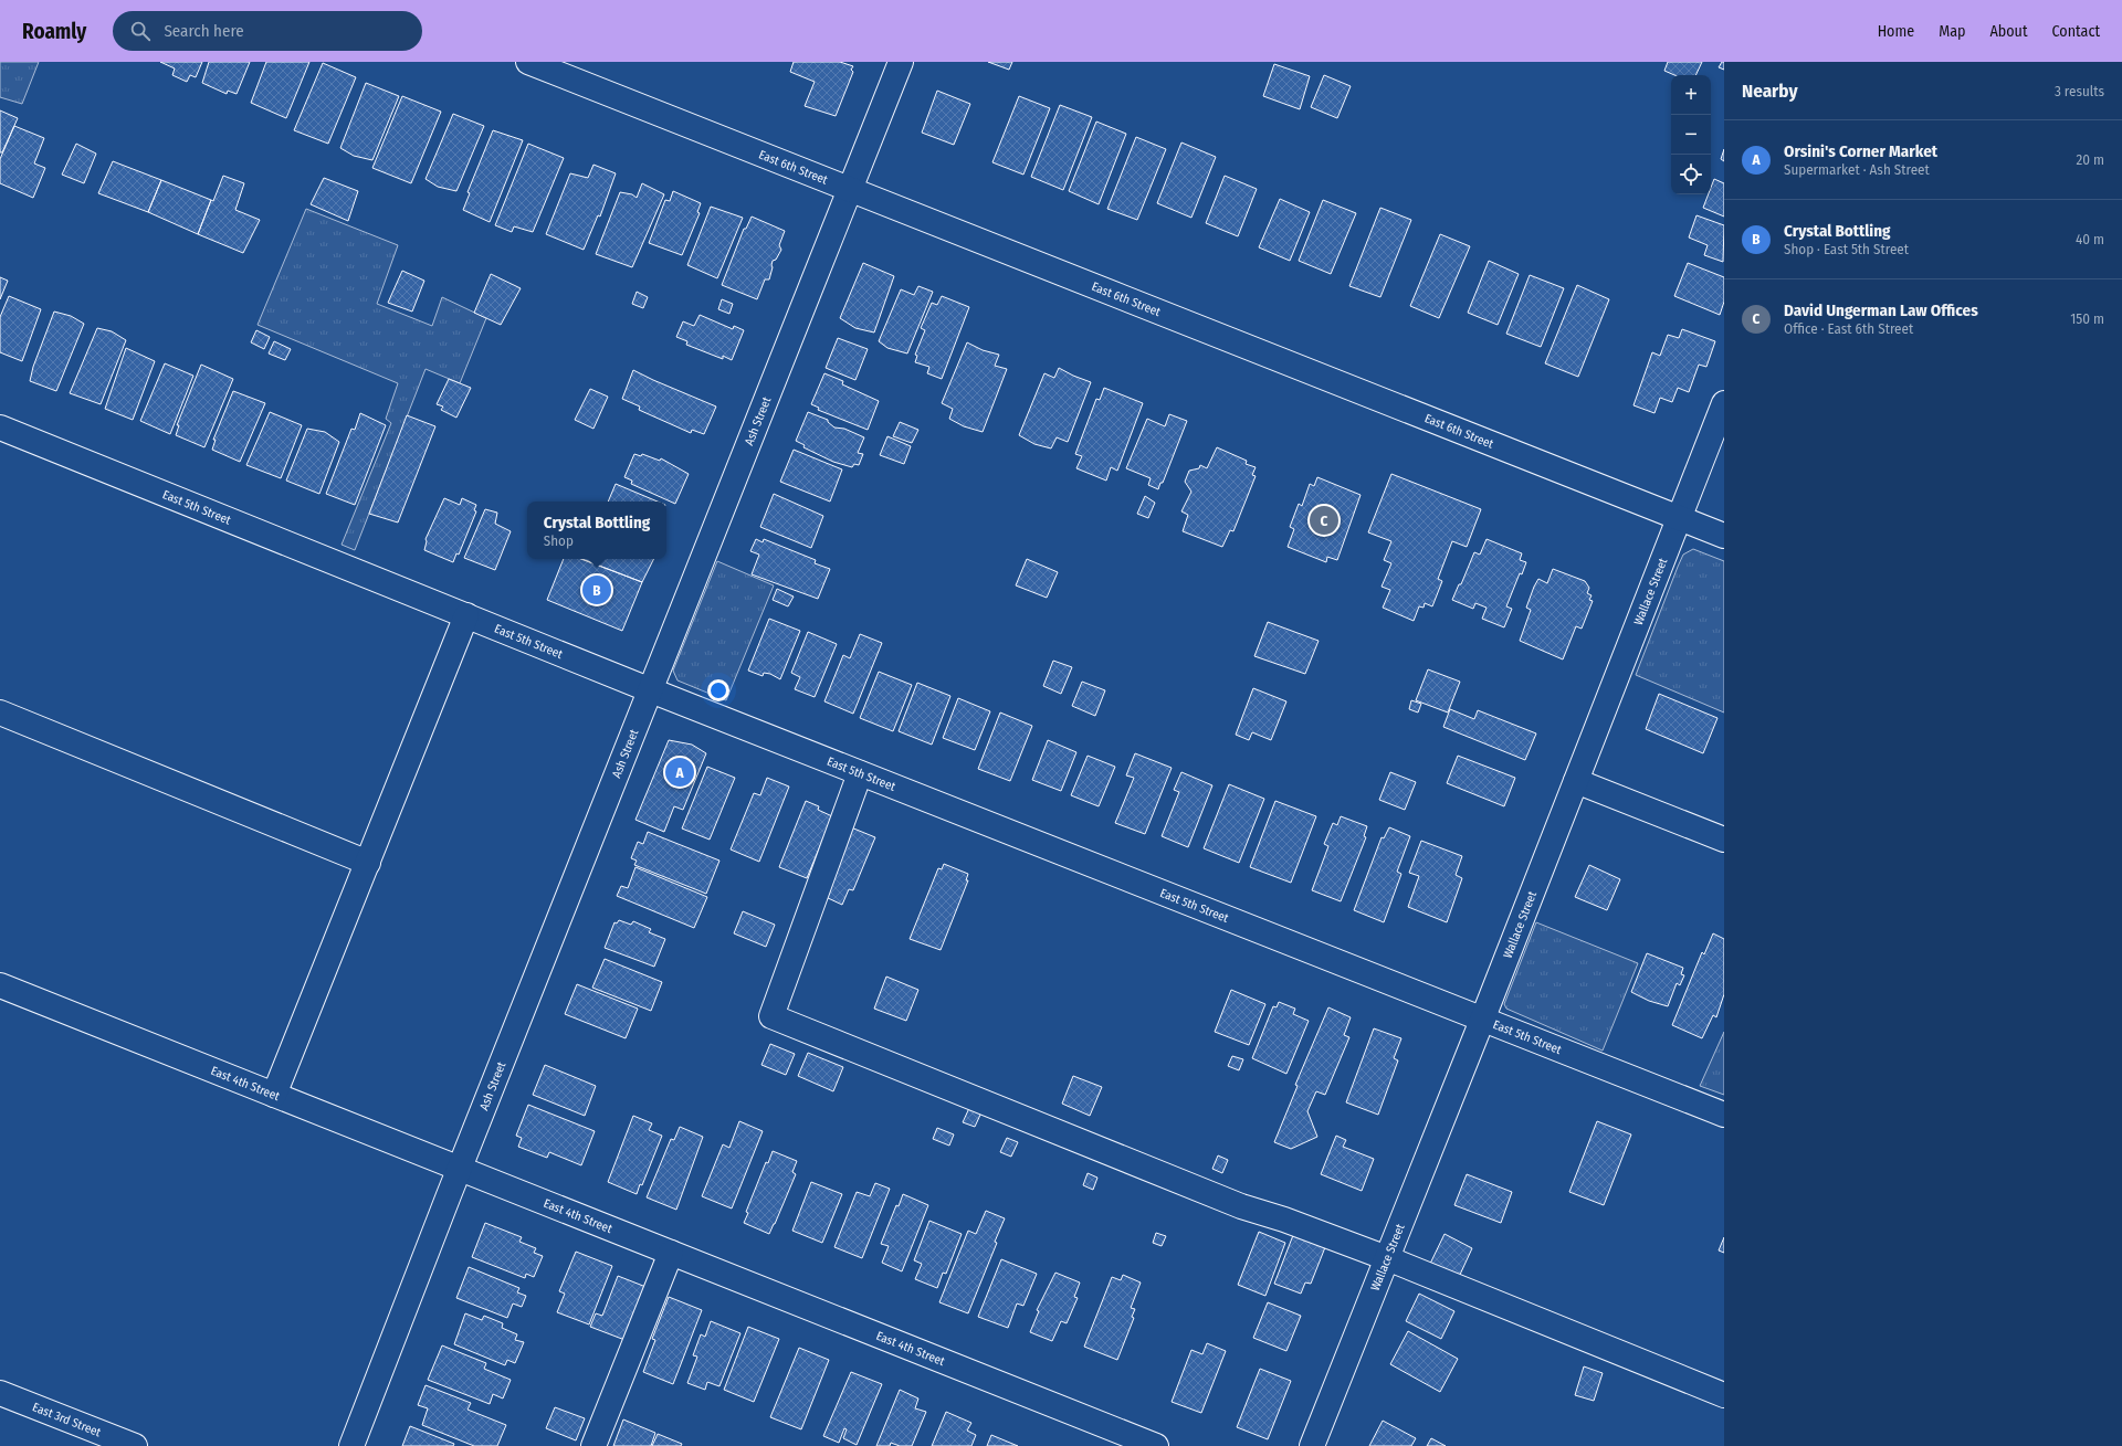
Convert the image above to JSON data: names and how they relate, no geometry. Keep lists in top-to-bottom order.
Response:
{
  "streets": {
    "street": [
      "East 6th Street",
      "Ash Street",
      "East 5th Street",
      "Wallace Street",
      "East 4th Street",
      "East 3rd Street"
    ]
  },
  "crossings": [
    ["East 6th Street", "Ash Street"],
    ["East 6th Street", "Wallace Street"],
    ["Ash Street", "East 5th Street"],
    ["Ash Street", "East 4th Street"],
    ["East 5th Street", "Wallace Street"]
  ],
  "page": {
    "header": "Roamly",
    "search": "Search here",
    "nav": [
      "Home",
      "Map",
      "About",
      "Contact"
    ],
    "heading": ["Nearby", "3 results"],
    "map_buttons": ["+", "−"],
    "list": [
      {
        "mark": "A",
        "name": "Orsini's Corner Market",
        "note": "Supermarket · Ash Street",
        "value": "20 m"
      },
      {
        "mark": "B",
        "name": "Crystal Bottling",
        "note": "Shop · East 5th Street",
        "value": "40 m"
      },
      {
        "mark": "C",
        "name": "David Ungerman Law Offices",
        "note": "Office · East 6th Street",
        "value": "150 m"
      }
    ],
    "popup": ["Crystal Bottling", "Shop"],
    "pins": ["C", "B", "A"]
  }
}
